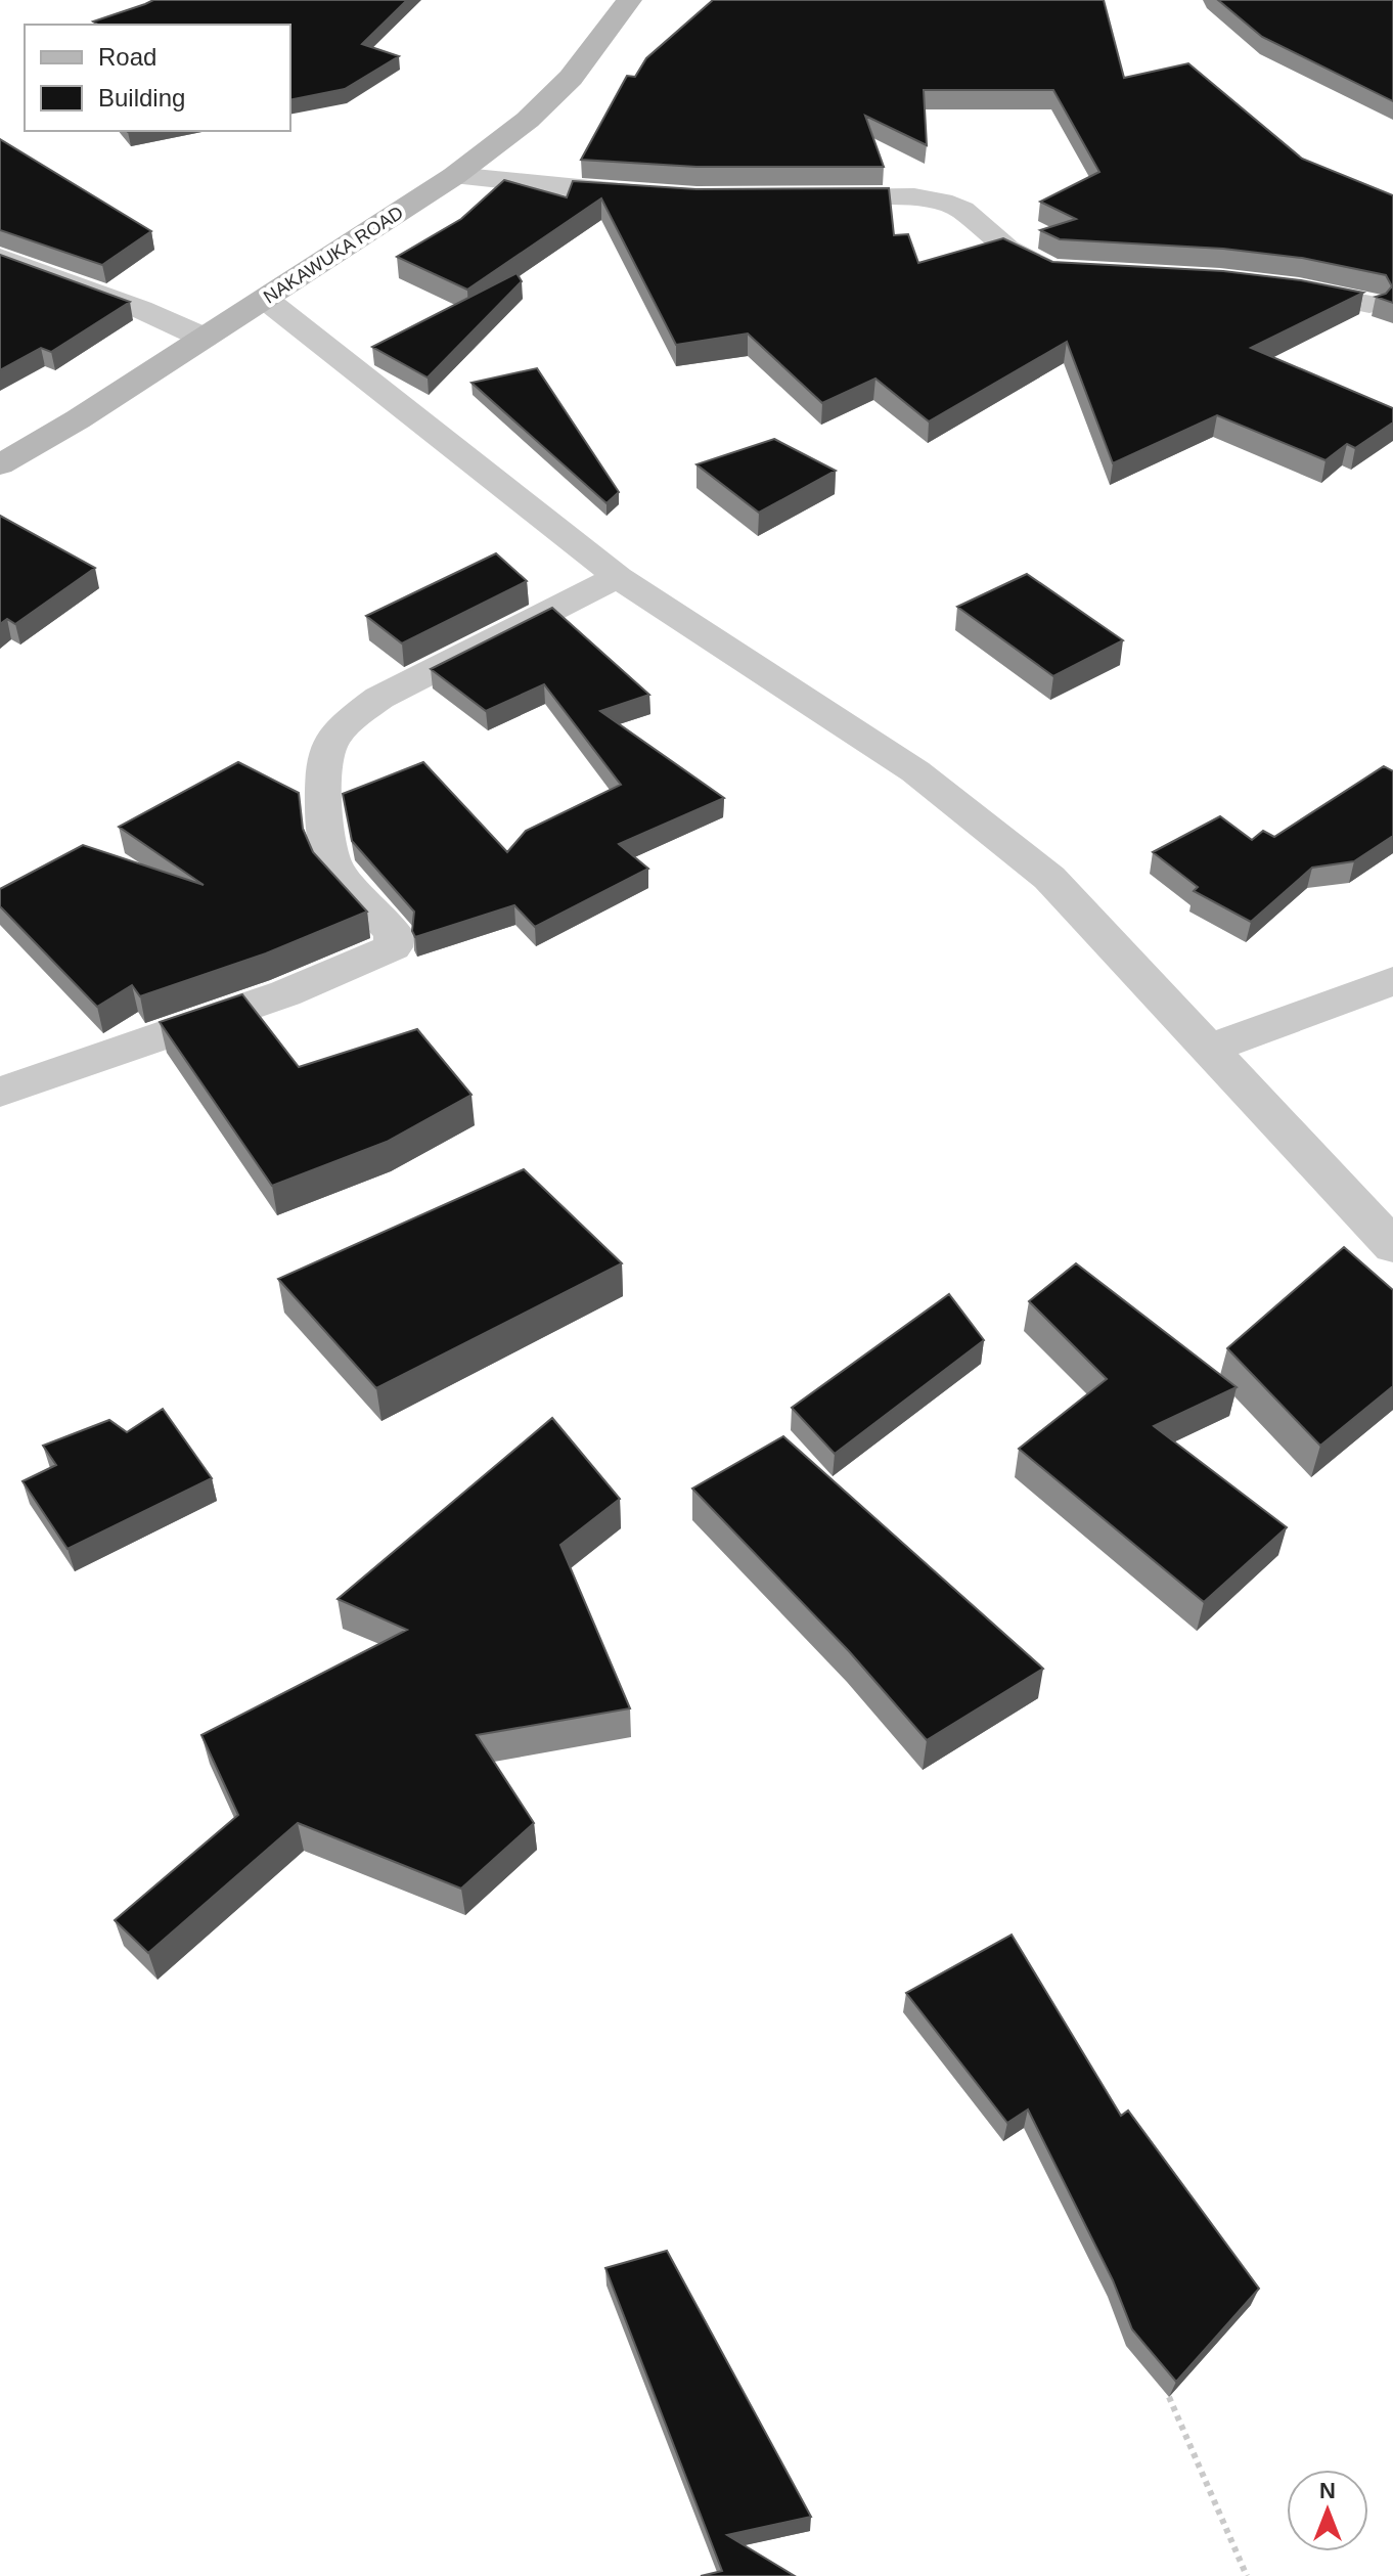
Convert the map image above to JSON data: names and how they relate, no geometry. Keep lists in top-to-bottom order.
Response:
{
  "streets": {
    "main road": ["NAKAWUKA ROAD"]
  },
  "legend": ["Road", "Building"],
  "north": "top"
}
